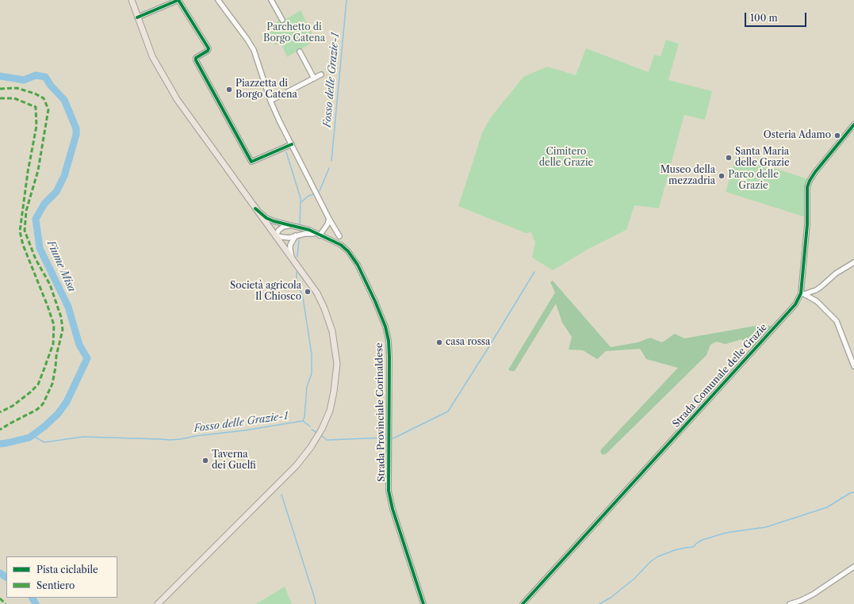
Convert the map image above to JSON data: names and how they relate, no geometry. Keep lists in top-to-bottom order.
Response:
{
  "streets": {
    "main road": ["Strada Provinciale Corinaldese"],
    "street": ["Strada Comunale delle Grazie"]
  },
  "water": ["Fosso delle Grazie-1", "Fiume Misa"],
  "parks": ["Parchetto di Borgo Catena", "Cimitero delle Grazie", "Parco delle Grazie"],
  "places": [
    "Piazzetta di Borgo Catena",
    "Osteria Adamo",
    "Santa Maria delle Grazie",
    "Museo della mezzadria",
    "Società agricola Il Chiosco",
    "casa rossa",
    "Taverna dei Guelfi"
  ],
  "legend": ["Pista ciclabile", "Sentiero"],
  "scale_bar": "100 m"
}
